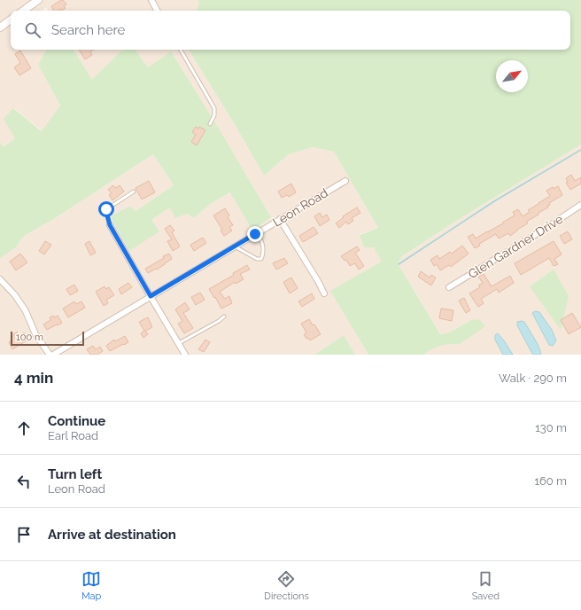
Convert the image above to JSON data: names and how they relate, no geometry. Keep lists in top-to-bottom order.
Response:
{
  "streets": {
    "street": ["Leon Road", "Glen Gardner Drive"]
  },
  "scale_bar": "100 m",
  "north": "top right",
  "page": {
    "search": "Search here",
    "scale": "100 m",
    "heading": ["4 min", "Walk · 290 m"],
    "list": [
      ["Continue", "Earl Road", "130 m"],
      ["Turn left", "Leon Road", "160 m"],
      "Arrive at destination"
    ],
    "nav": ["Map", "Directions", "Saved"]
  }
}
